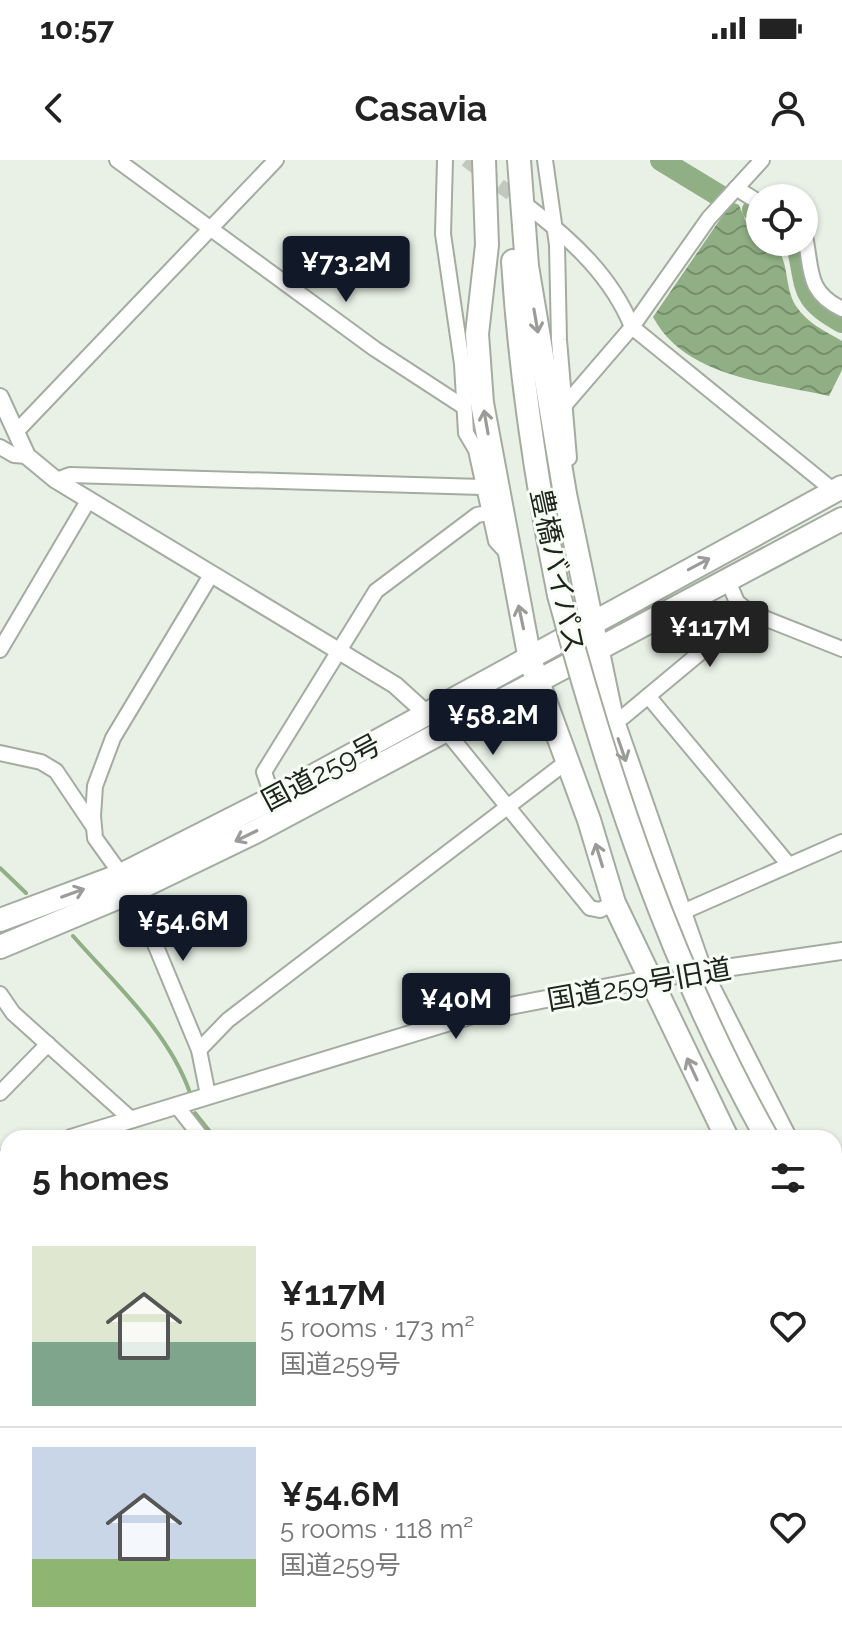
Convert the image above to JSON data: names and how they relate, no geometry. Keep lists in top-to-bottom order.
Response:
{
  "streets": {
    "highway": ["豊橋バイパス", "国道259号"],
    "street": ["国道259号旧道"]
  },
  "page": {
    "status": "10:57",
    "header": "Casavia",
    "price": [
      "¥73.2M",
      "¥117M",
      "¥58.2M",
      "¥54.6M",
      "¥40M"
    ],
    "heading": "5 homes",
    "list": [
      {
        "name": "¥117M",
        "note": "5 rooms · 173 m² · 国道259号"
      },
      {
        "name": "¥54.6M",
        "note": "5 rooms · 118 m² · 国道259号"
      }
    ]
  }
}
